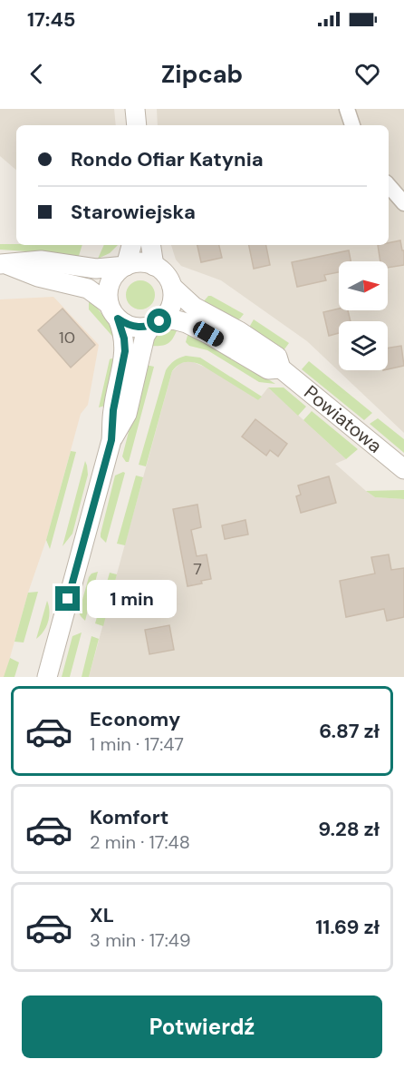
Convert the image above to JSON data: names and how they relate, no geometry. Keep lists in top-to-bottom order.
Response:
{
  "streets": {
    "street": ["Powiatowa"]
  },
  "house_numbers": ["10", "7"],
  "north": "right",
  "page": {
    "status": "17:45",
    "header": "Zipcab",
    "banner": ["Rondo Ofiar Katynia", "Starowiejska"],
    "bubble": "1 min",
    "list": [
      {
        "name": "Economy",
        "note": "1 min · 17:47",
        "value": "6.87 zł"
      },
      {
        "name": "Komfort",
        "note": "2 min · 17:48",
        "value": "9.28 zł"
      },
      {
        "name": "XL",
        "note": "3 min · 17:49",
        "value": "11.69 zł"
      }
    ],
    "buttons": "Potwierdź"
  }
}
